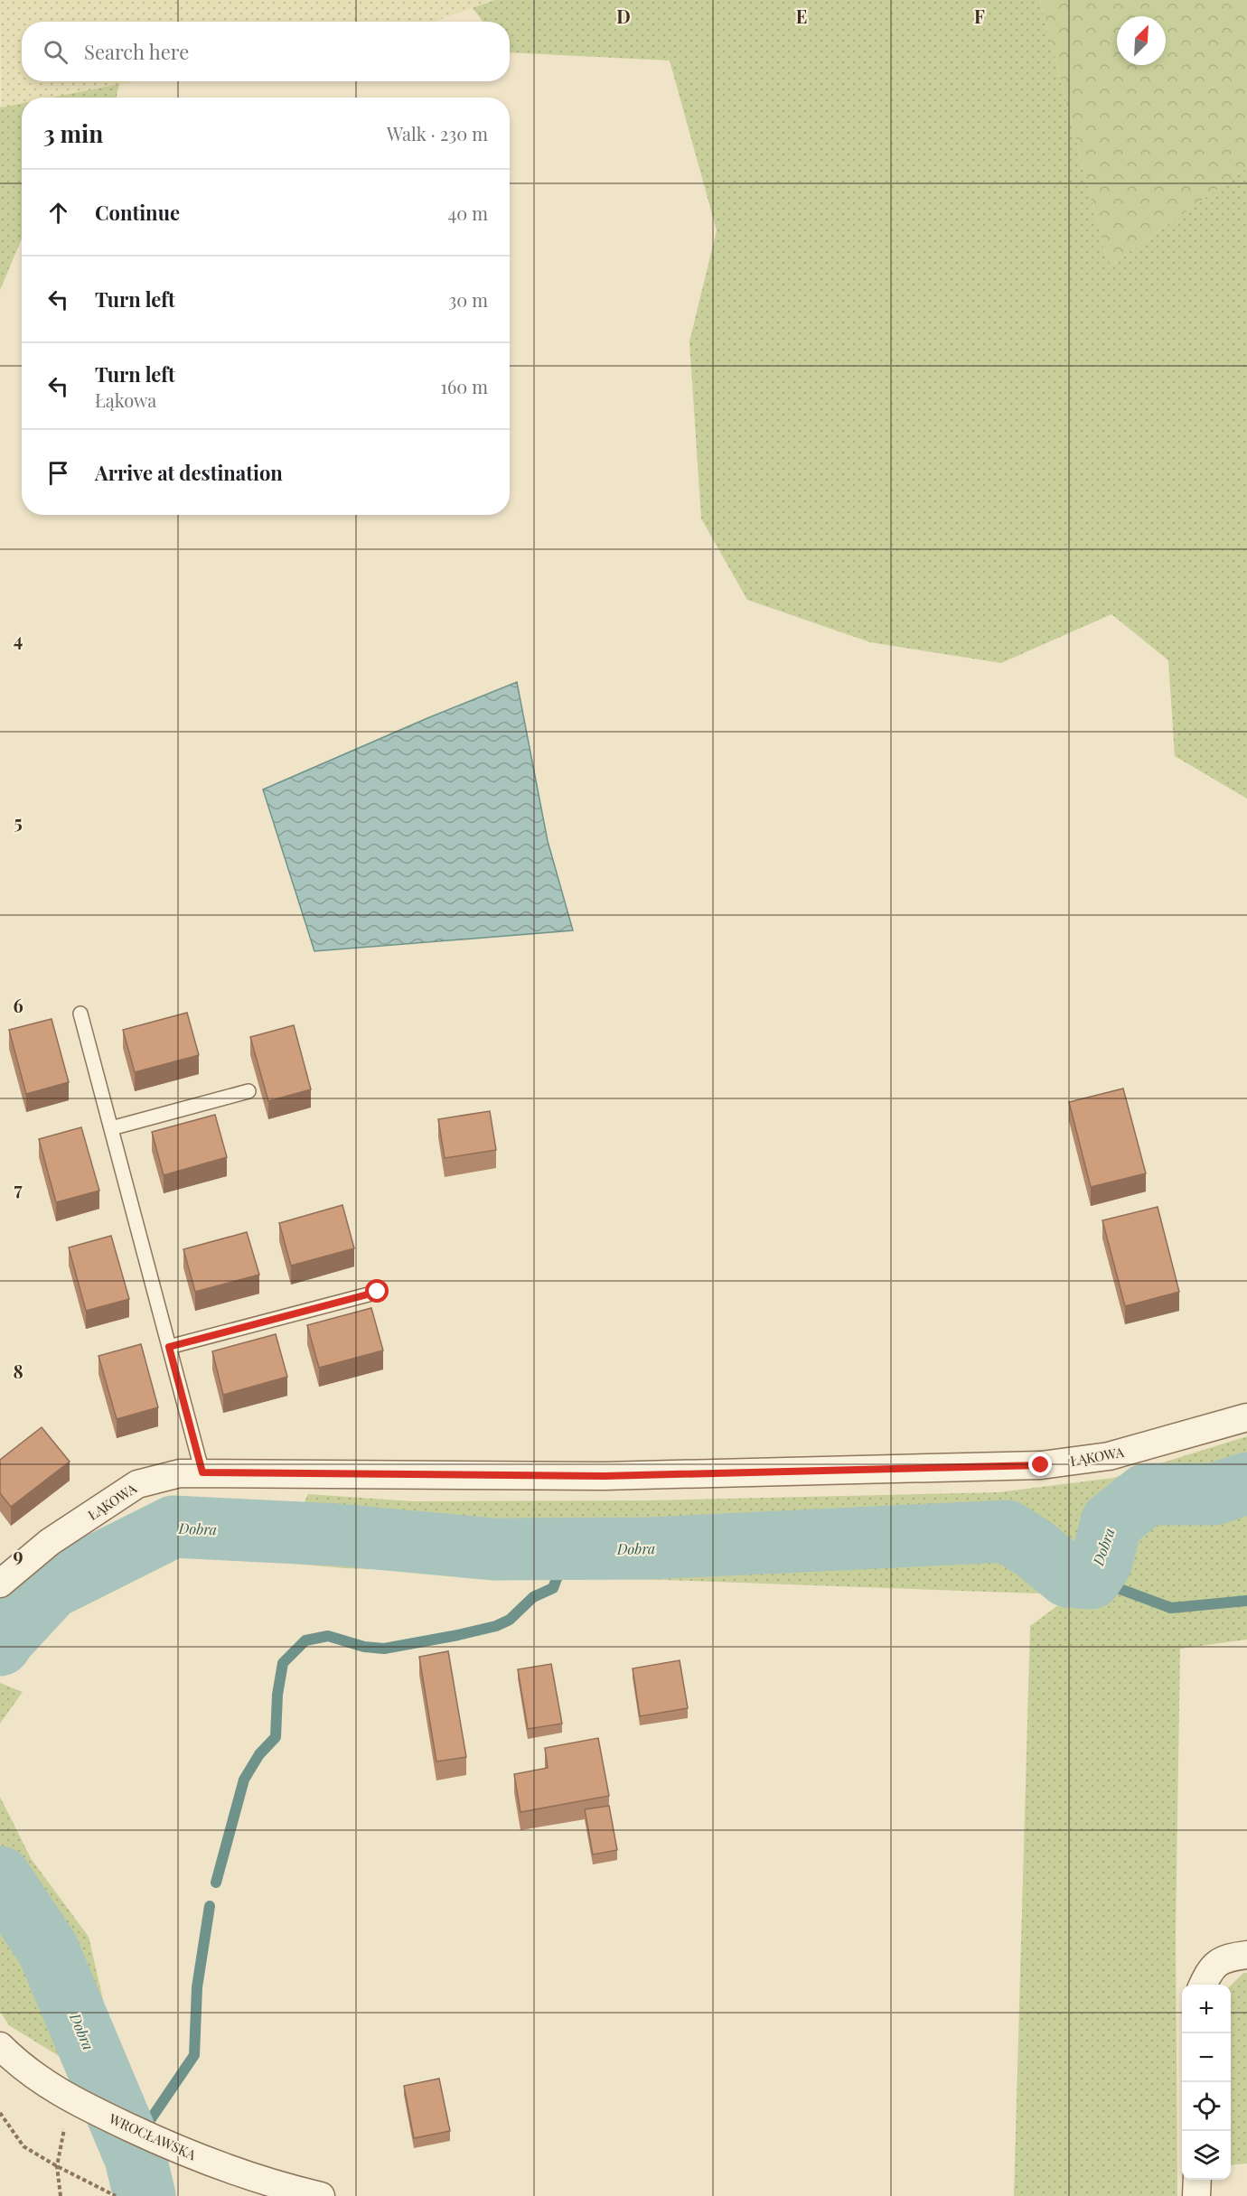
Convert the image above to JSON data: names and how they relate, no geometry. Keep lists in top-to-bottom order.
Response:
{
  "streets": {
    "street": ["ŁĄKOWA", "WROCŁAWSKA"]
  },
  "water": ["Dobra"],
  "north": "top right",
  "page": {
    "search": "Search here",
    "heading": ["3 min", "Walk · 230 m"],
    "list": [
      ["Continue", "40 m"],
      ["Turn left", "30 m"],
      ["Turn left", "Łąkowa", "160 m"],
      "Arrive at destination"
    ],
    "map_buttons": ["+", "−"]
  },
  "grid": {
    "columns": ["D", "E", "F"],
    "rows": [
      "4",
      "5",
      "6",
      "7",
      "8",
      "9"
    ]
  }
}
